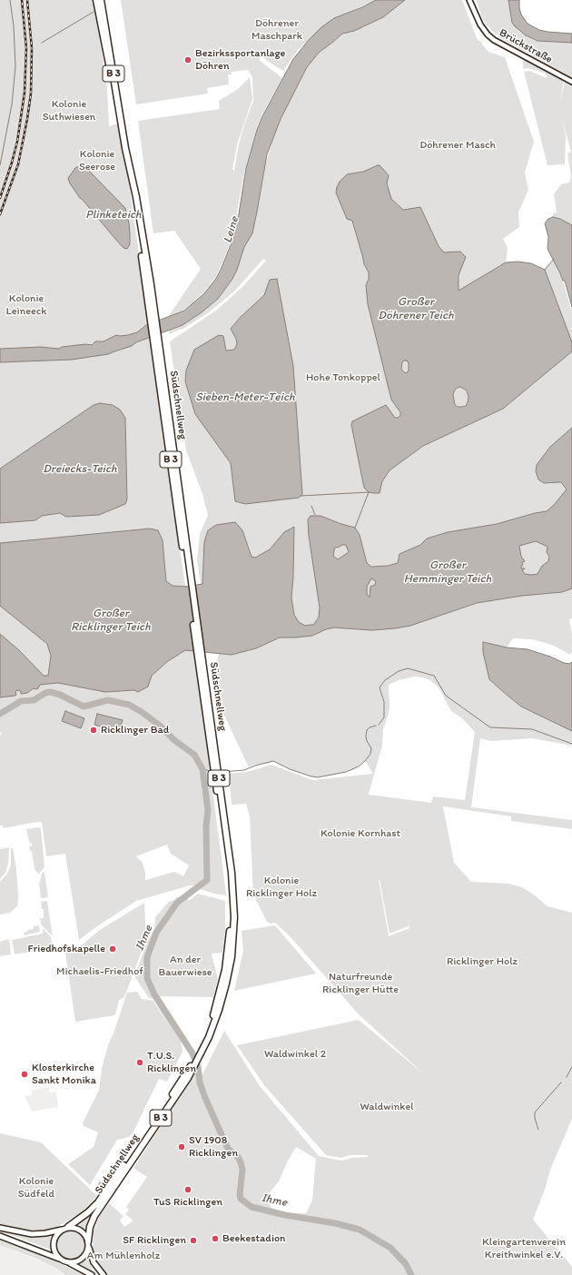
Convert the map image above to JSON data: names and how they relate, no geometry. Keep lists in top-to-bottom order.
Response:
{
  "streets": {
    "highway": ["B 3", "Südschnellweg"],
    "street": ["Brückstraße"]
  },
  "crossings": [
    ["B 3", "Südschnellweg"]
  ],
  "water": [
    "Plinketeich",
    "Leine",
    "Großer Döhrener Teich",
    "Sieben-Meter-Teich",
    "Dreiecks-Teich",
    "Großer Hemminger Teich",
    "Großer Ricklinger Teich",
    "Ihme"
  ],
  "parks": [
    "Döhrener Maschpark",
    "Kolonie Suthwiesen",
    "Döhrener Masch",
    "Kolonie Seerose",
    "Kolonie Leineeck",
    "Hohe Tonkoppel",
    "Kolonie Kornhast",
    "Kolonie Ricklinger Holz",
    "An der Bauerwiese",
    "Ricklinger Holz",
    "Michaelis-Friedhof",
    "Naturfreunde Ricklinger Hütte",
    "Waldwinkel 2",
    "Waldwinkel",
    "Kolonie Südfeld",
    "Kleingartenverein Kreithwinkel e.V.",
    "Am Mühlenholz"
  ],
  "places": [
    "Bezirkssportanlage Döhren",
    "Ricklinger Bad",
    "Friedhofskapelle",
    "T.U.S. Ricklingen",
    "Klosterkirche Sankt Monika",
    "SV 1908 Ricklingen",
    "TuS Ricklingen",
    "Beekestadion",
    "SF Ricklingen"
  ]
}
